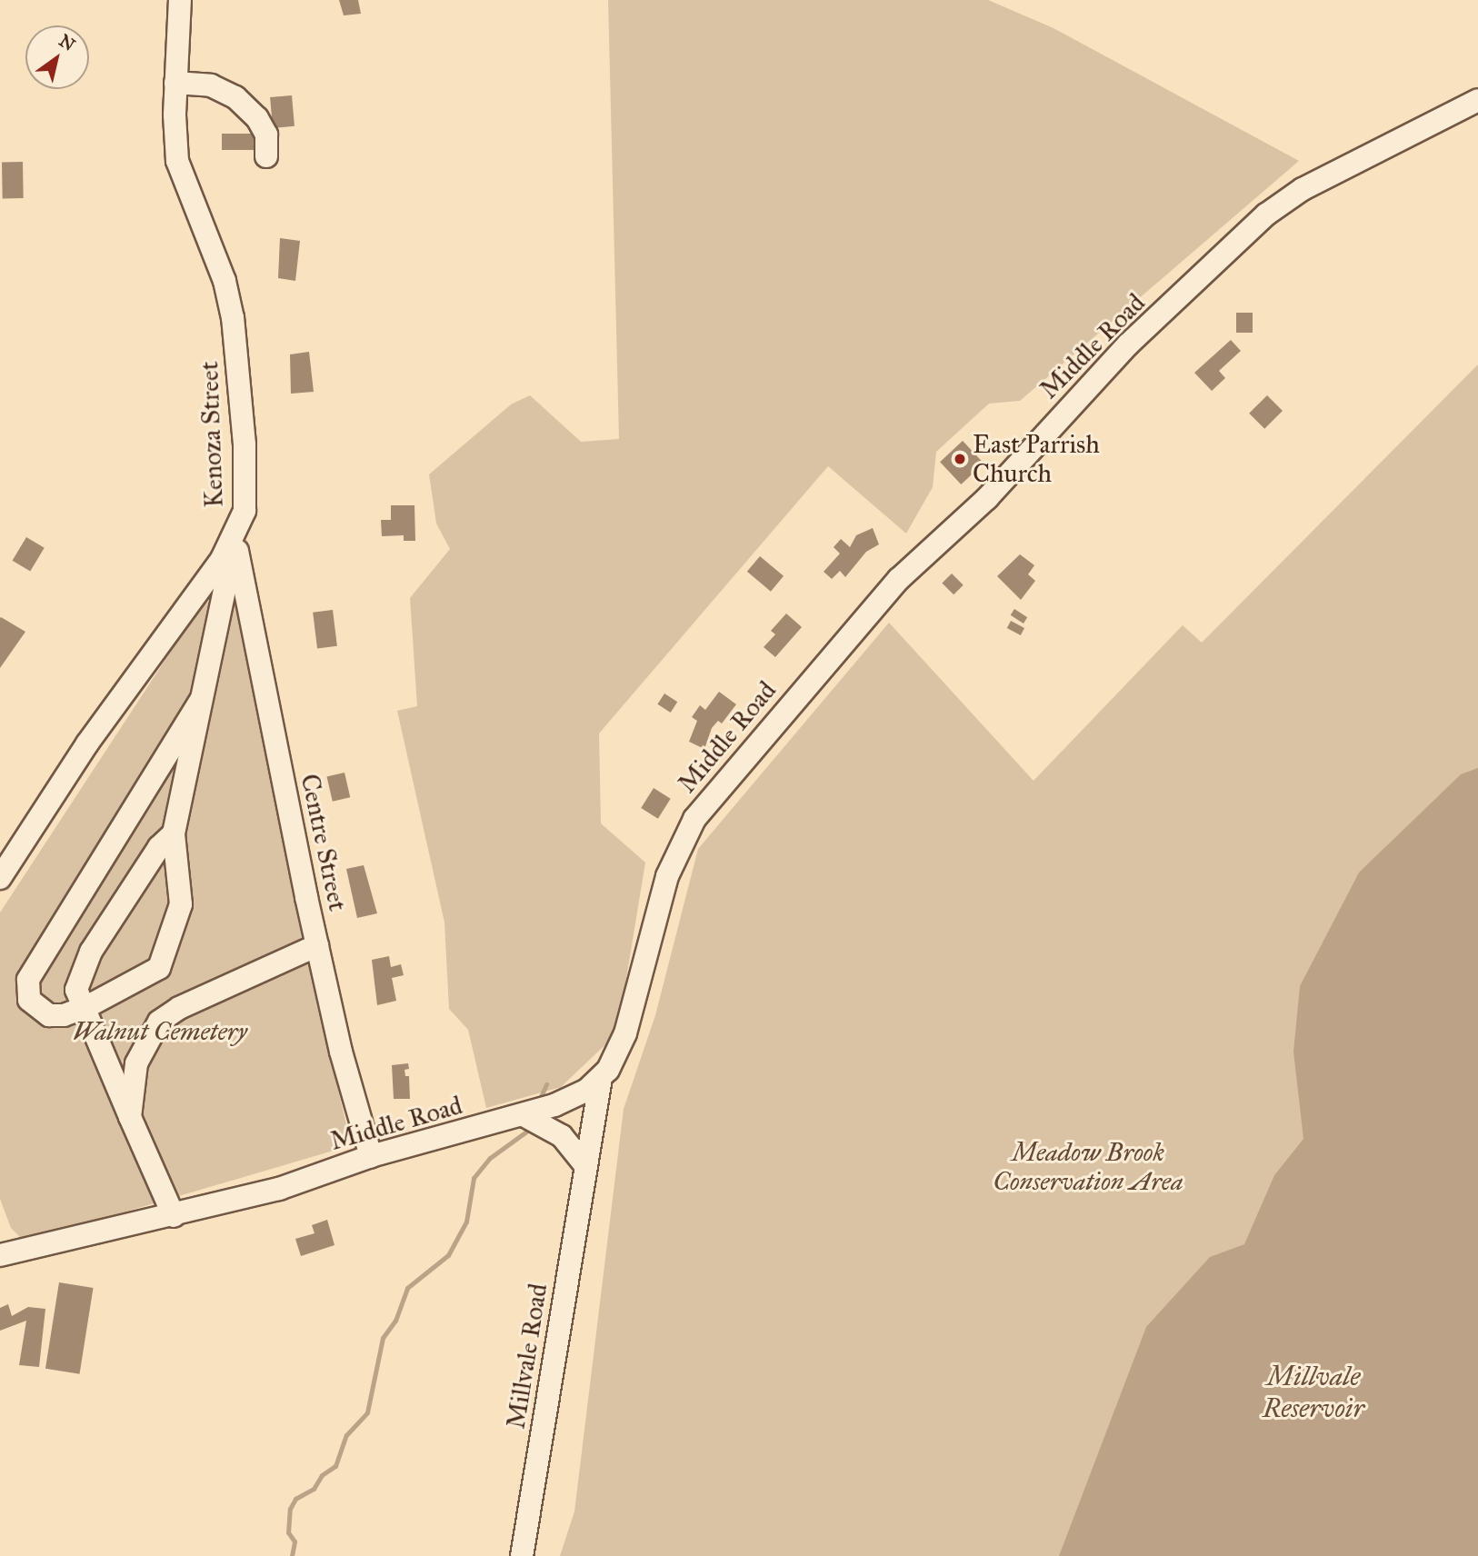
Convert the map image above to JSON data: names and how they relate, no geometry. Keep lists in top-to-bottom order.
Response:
{
  "streets": {
    "street": [
      "Middle Road",
      "Kenoza Street",
      "Centre Street",
      "Millvale Road"
    ]
  },
  "crossings": [
    ["Middle Road", "Centre Street"],
    ["Middle Road", "Millvale Road"],
    ["Kenoza Street", "Centre Street"]
  ],
  "water": ["Millvale Reservoir"],
  "parks": ["Walnut Cemetery", "Meadow Brook Conservation Area"],
  "places": ["East Parrish Church"],
  "north": "top right"
}
